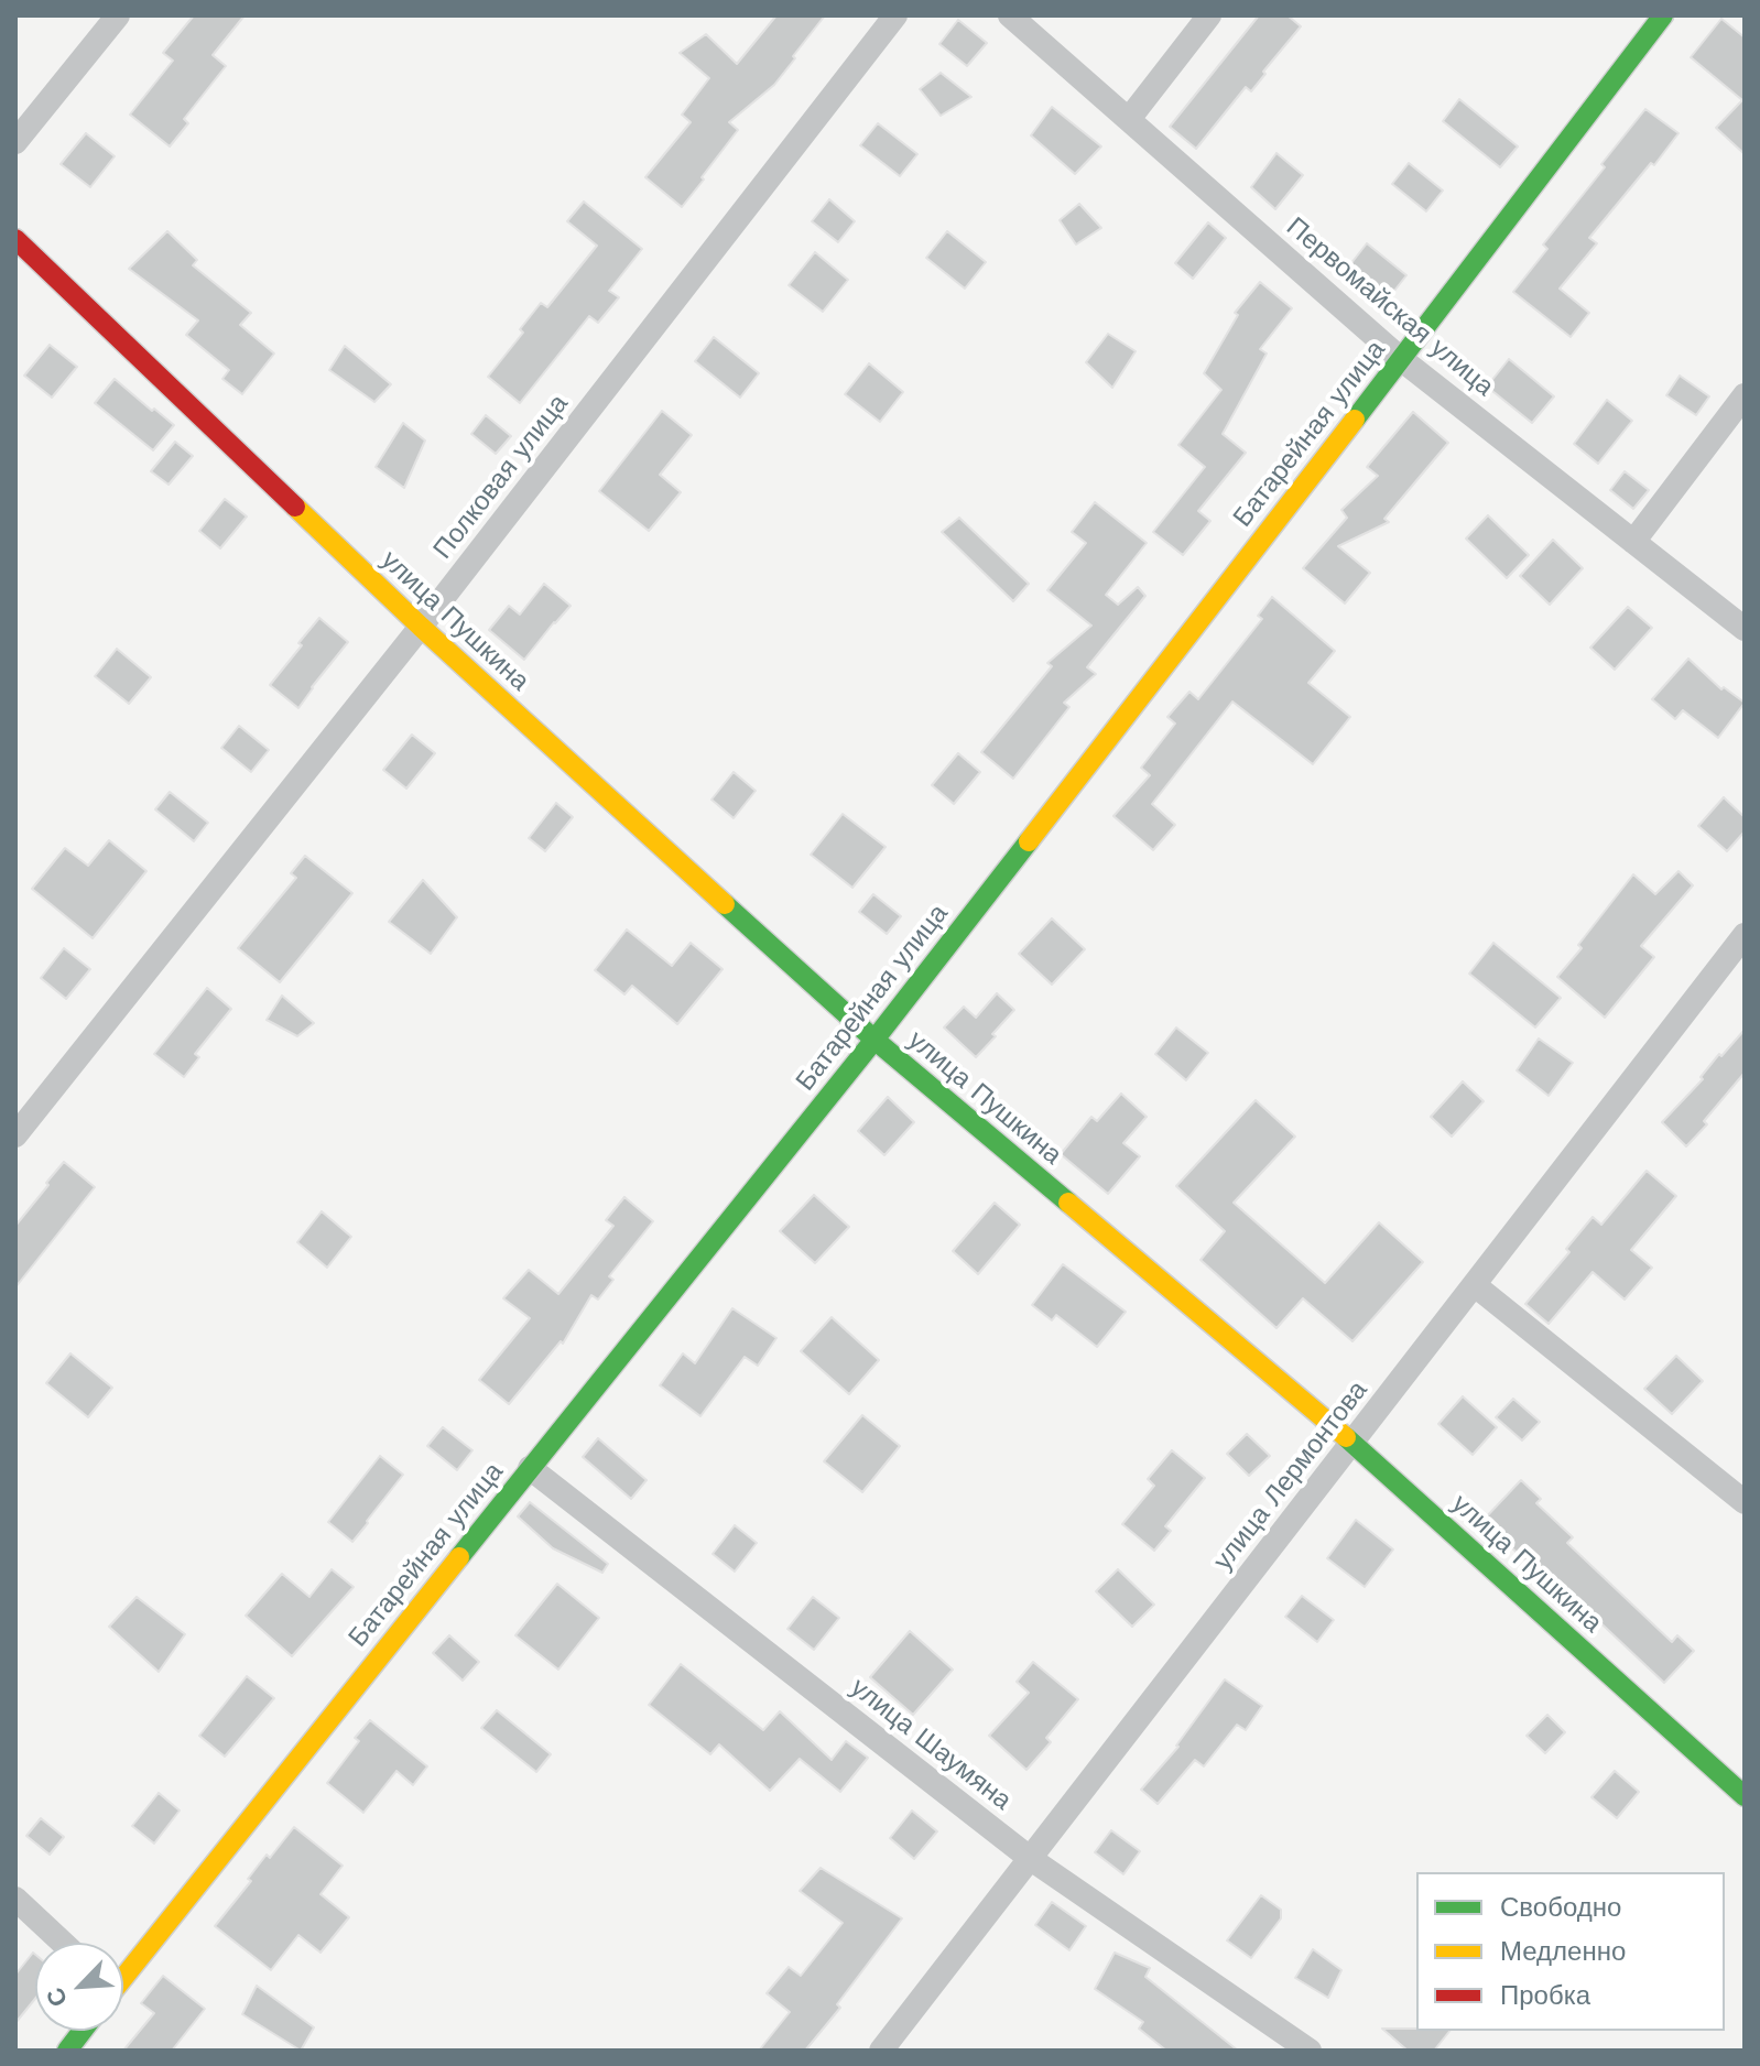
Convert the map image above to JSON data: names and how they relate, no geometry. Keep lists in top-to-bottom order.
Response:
{
  "streets": {
    "street": [
      "Первомайская улица",
      "Батарейная улица",
      "Полковая улица",
      "улица Пушкина",
      "улица Лермонтова",
      "улица Шаумяна"
    ]
  },
  "crossings": [
    ["Первомайская улица", "Батарейная улица"],
    ["Батарейная улица", "улица Пушкина"],
    ["Батарейная улица", "улица Шаумяна"],
    ["Полковая улица", "улица Пушкина"],
    ["улица Пушкина", "улица Лермонтова"],
    ["улица Лермонтова", "улица Шаумяна"]
  ],
  "legend": ["Свободно", "Медленно", "Пробка"],
  "north": "bottom left"
}
